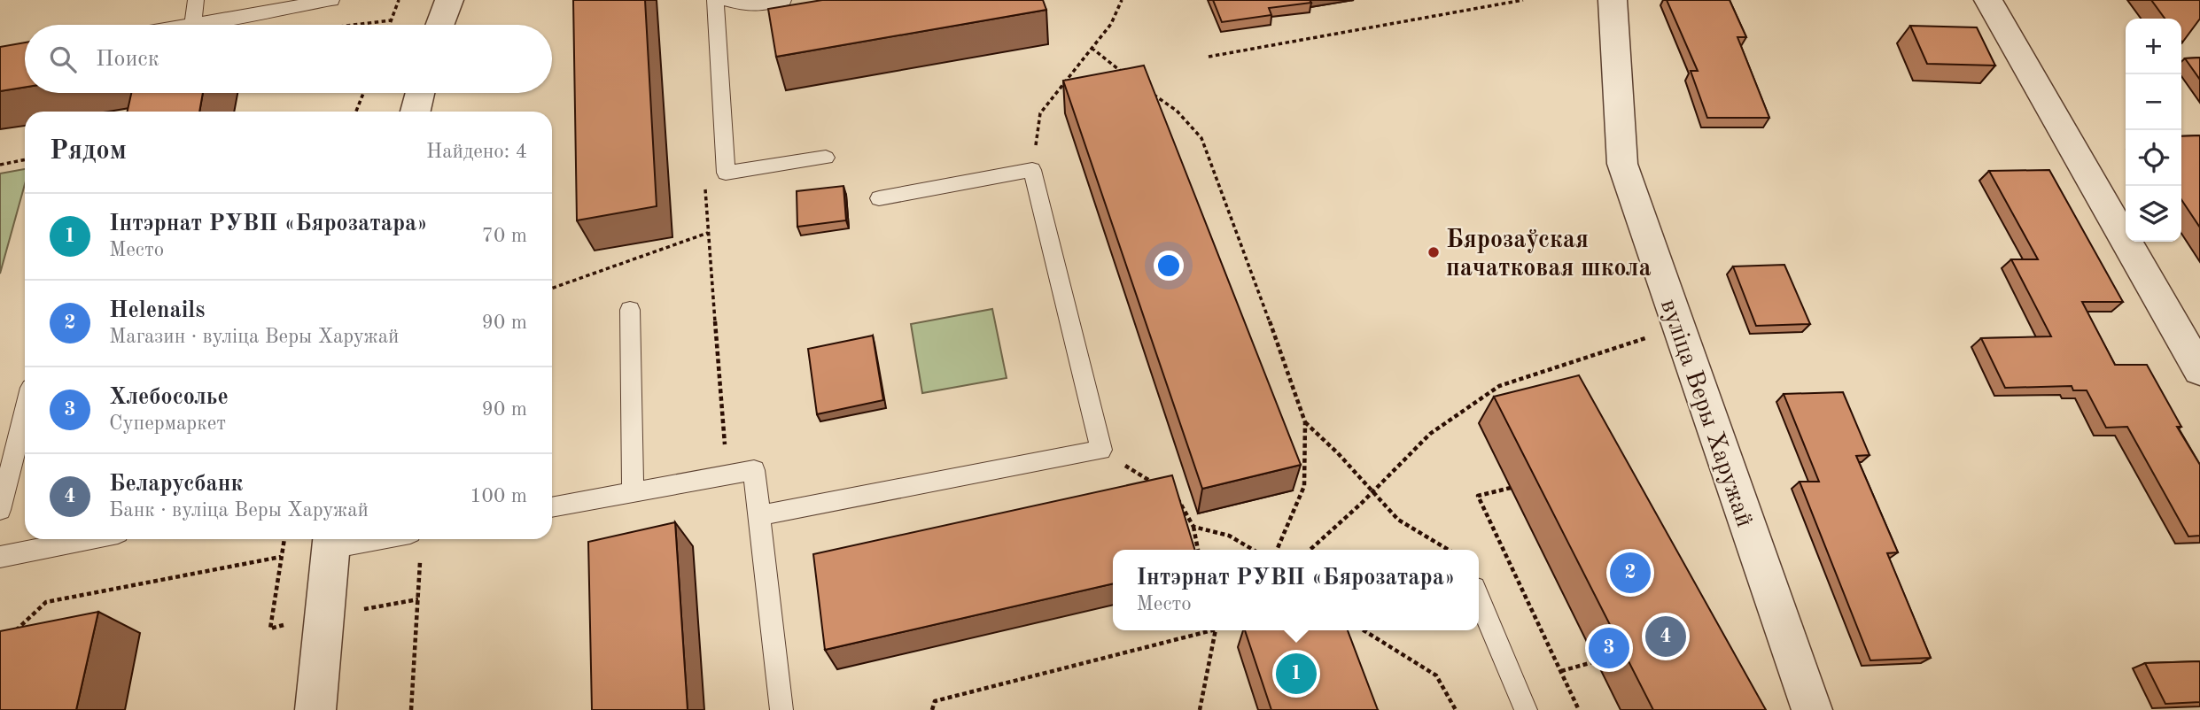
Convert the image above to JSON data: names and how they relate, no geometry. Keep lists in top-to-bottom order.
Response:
{
  "streets": {
    "street": ["вуліца Веры Харужай"]
  },
  "places": ["Бярозаўская пачатковая школа"],
  "page": {
    "map_buttons": ["+", "−"],
    "search": "Поиск",
    "heading": ["Рядом", "Найдено: 4"],
    "list": [
      {
        "mark": "1",
        "name": "Інтэрнат РУВП «Бярозатара»",
        "note": "Место",
        "value": "70 m"
      },
      {
        "mark": "2",
        "name": "Helenails",
        "note": "Магазин · вуліца Веры Харужай",
        "value": "90 m"
      },
      {
        "mark": "3",
        "name": "Хлебосолье",
        "note": "Супермаркет",
        "value": "90 m"
      },
      {
        "mark": "4",
        "name": "Беларусбанк",
        "note": "Банк · вуліца Веры Харужай",
        "value": "100 m"
      }
    ],
    "pins": [
      "2",
      "4",
      "3",
      "1"
    ],
    "popup": ["Інтэрнат РУВП «Бярозатара»", "Место"]
  }
}
